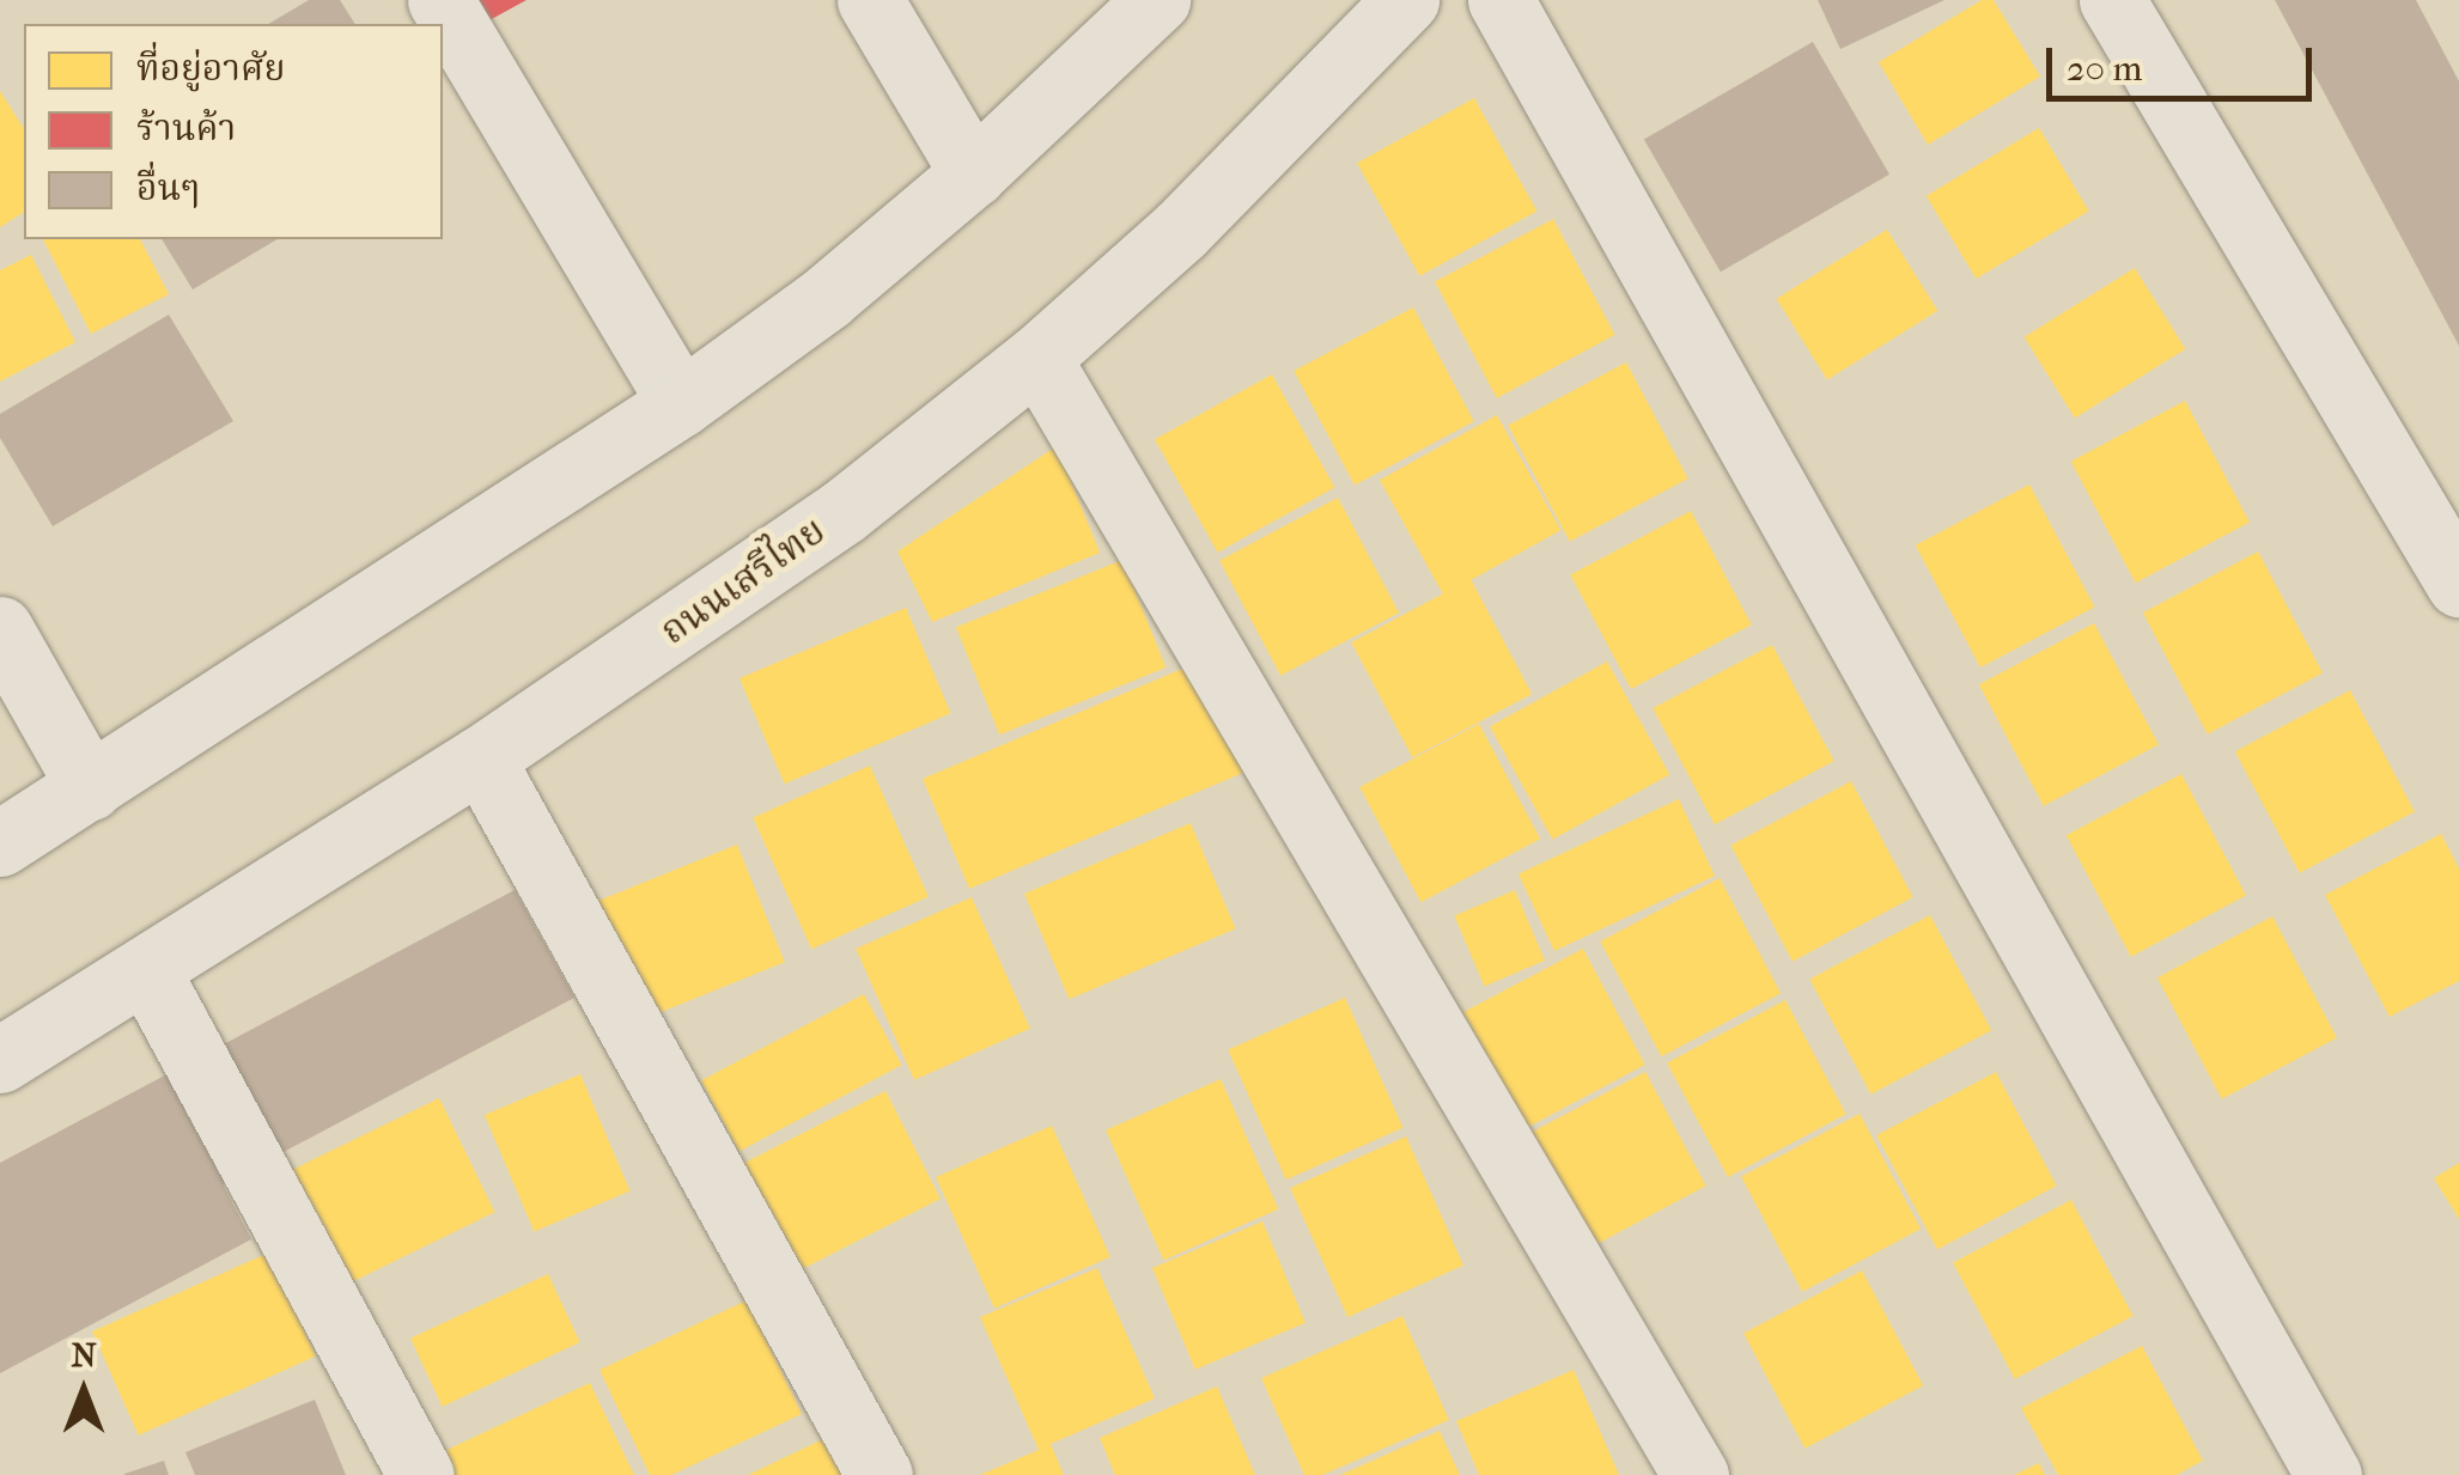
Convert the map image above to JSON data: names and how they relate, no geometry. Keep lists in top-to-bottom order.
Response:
{
  "streets": {
    "street": ["ถนนเสรีไทย"]
  },
  "legend": ["ที่อยู่อาศัย", "ร้านค้า", "อื่นๆ"],
  "scale_bar": "20 m",
  "north": "top"
}
